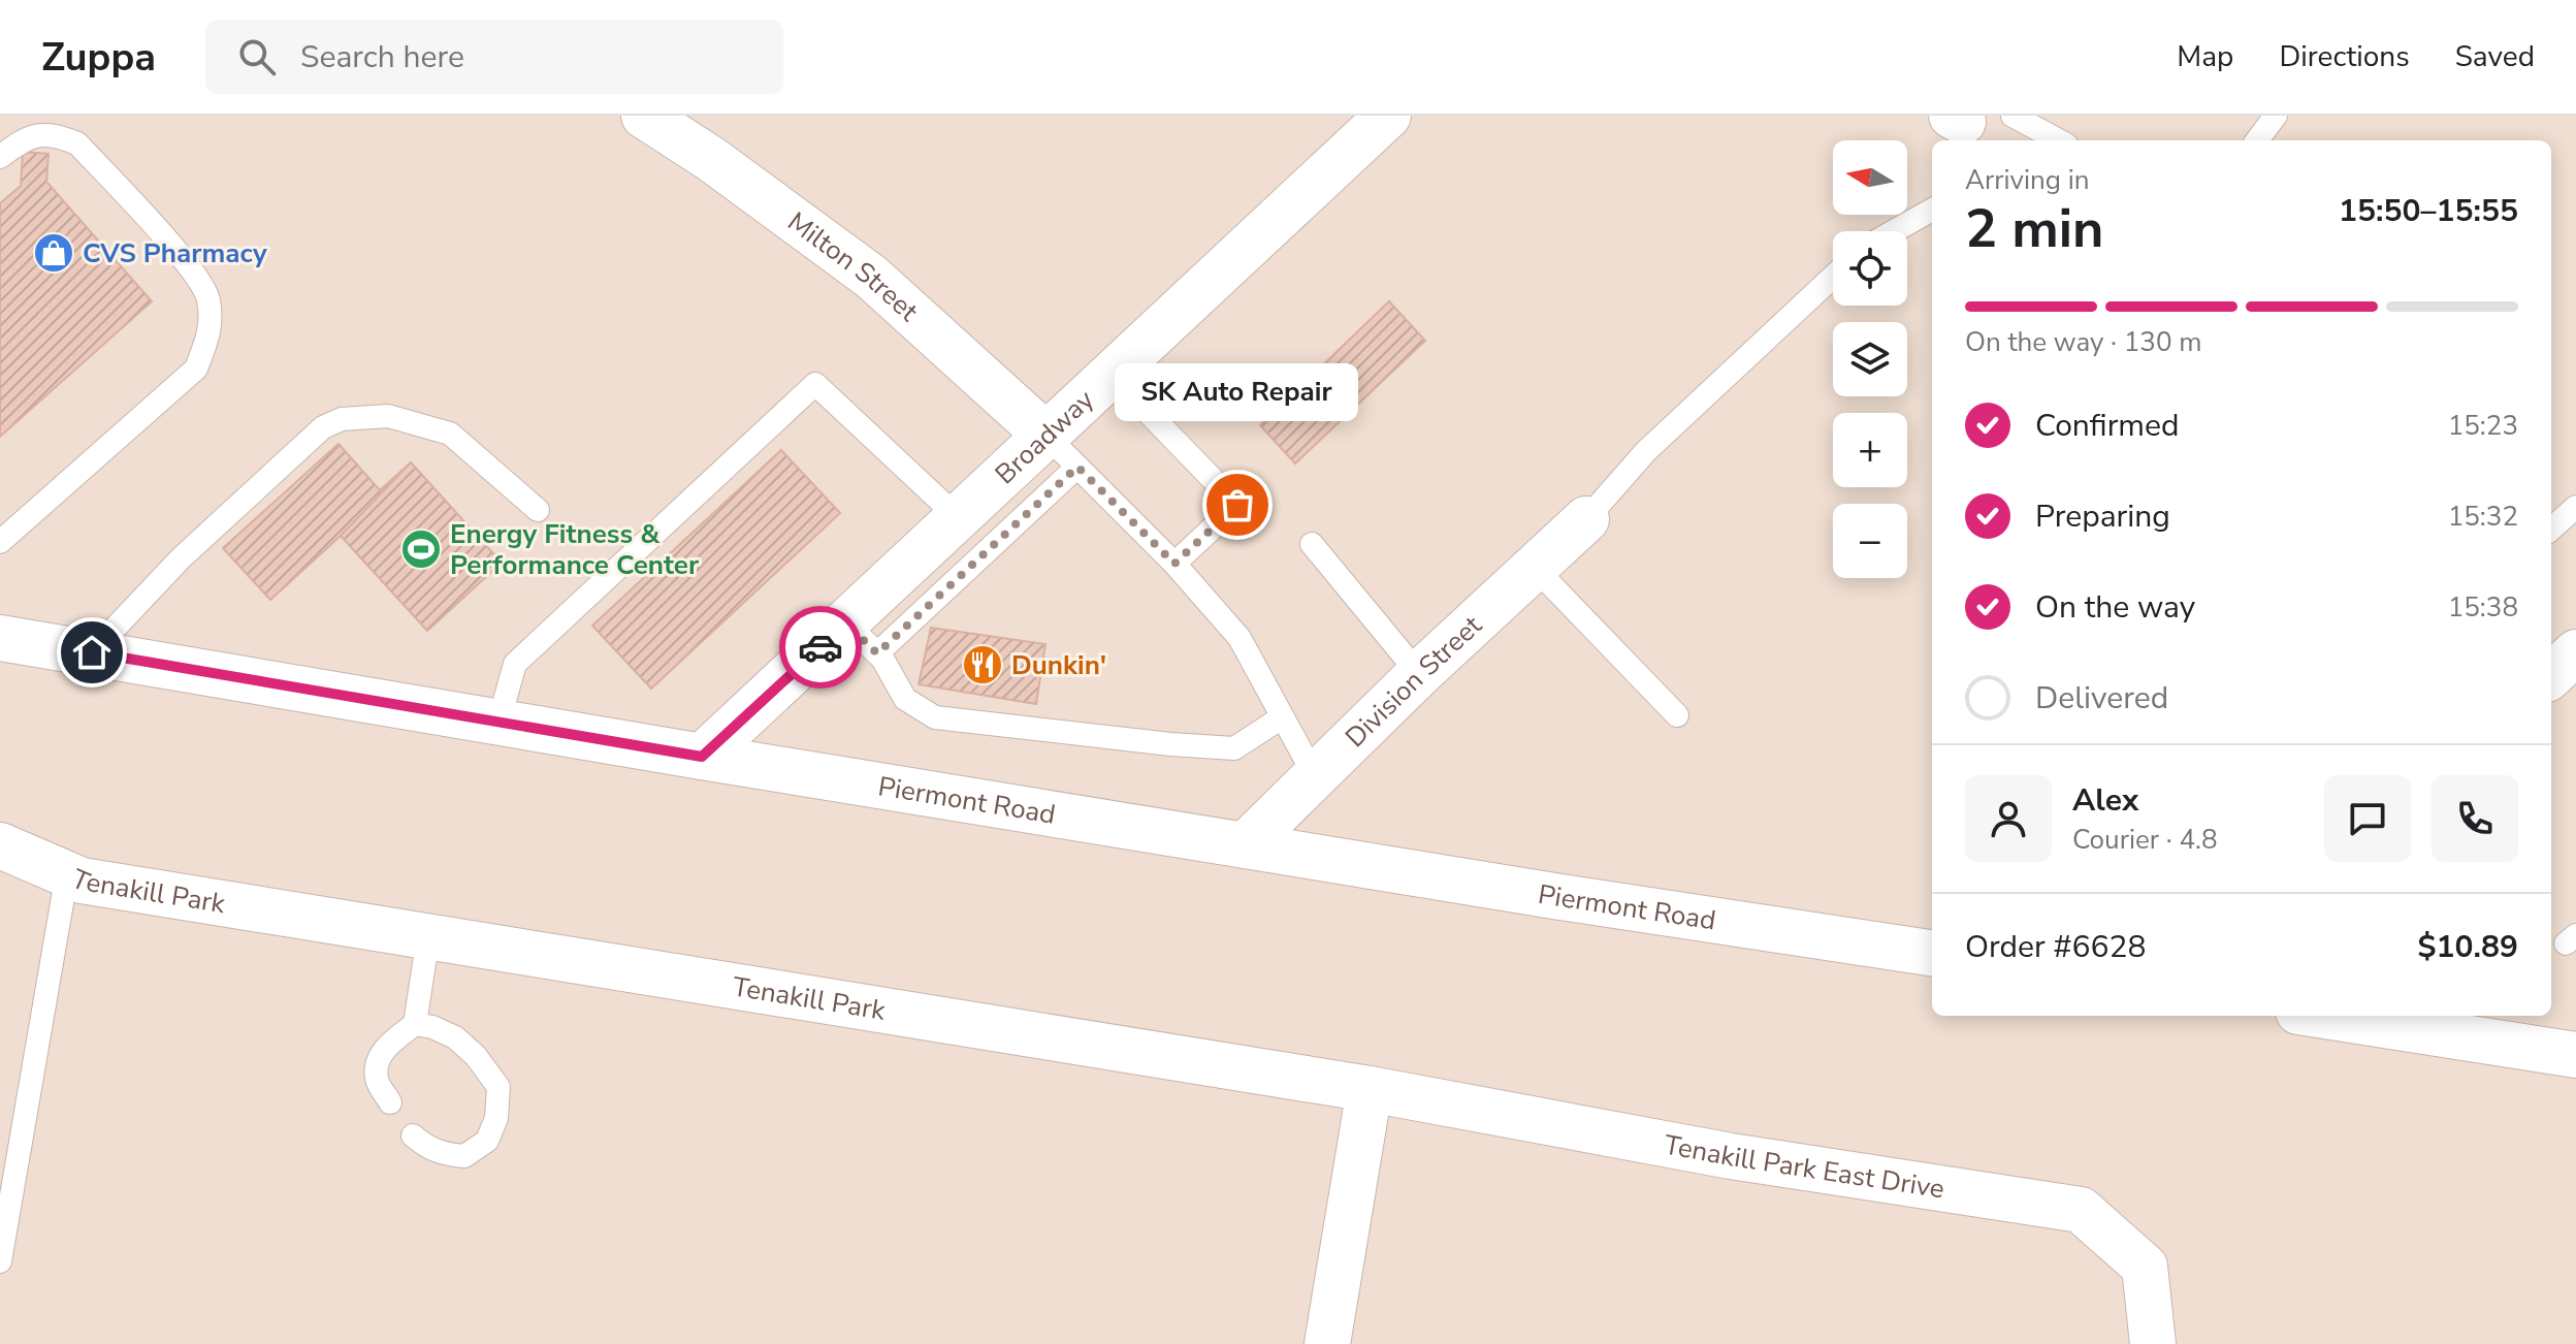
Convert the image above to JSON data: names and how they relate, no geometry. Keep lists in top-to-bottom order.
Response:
{
  "streets": {
    "street": [
      "Milton Street",
      "Broadway",
      "Division Street",
      "Piermont Road",
      "Tenakill Park",
      "Tenakill Park East Drive"
    ]
  },
  "crossings": [
    ["Milton Street", "Broadway"],
    ["Broadway", "Piermont Road"],
    ["Division Street", "Piermont Road"],
    ["Tenakill Park", "Tenakill Park East Drive"]
  ],
  "places": {
    "shop": ["CVS Pharmacy"],
    "other": ["SK Auto Repair"],
    "sports": ["Energy Fitness & Performance Center"],
    "restaurant": ["Dunkin'"]
  },
  "north": "left",
  "page": {
    "header": "Zuppa",
    "search": "Search here",
    "nav": ["Map", "Directions", "Saved"],
    "map_buttons": ["+", "−"],
    "heading": ["2 min", "Arriving in", "15:50–15:55"],
    "panel": [
      "Alex",
      "Courier · 4.8",
      "Order #6628",
      "$10.89"
    ],
    "bar": "On the way · 130 m",
    "bubble": "SK Auto Repair",
    "list": [
      ["Confirmed", "15:23"],
      ["Preparing", "15:32"],
      ["On the way", "15:38"],
      "Delivered"
    ]
  }
}
